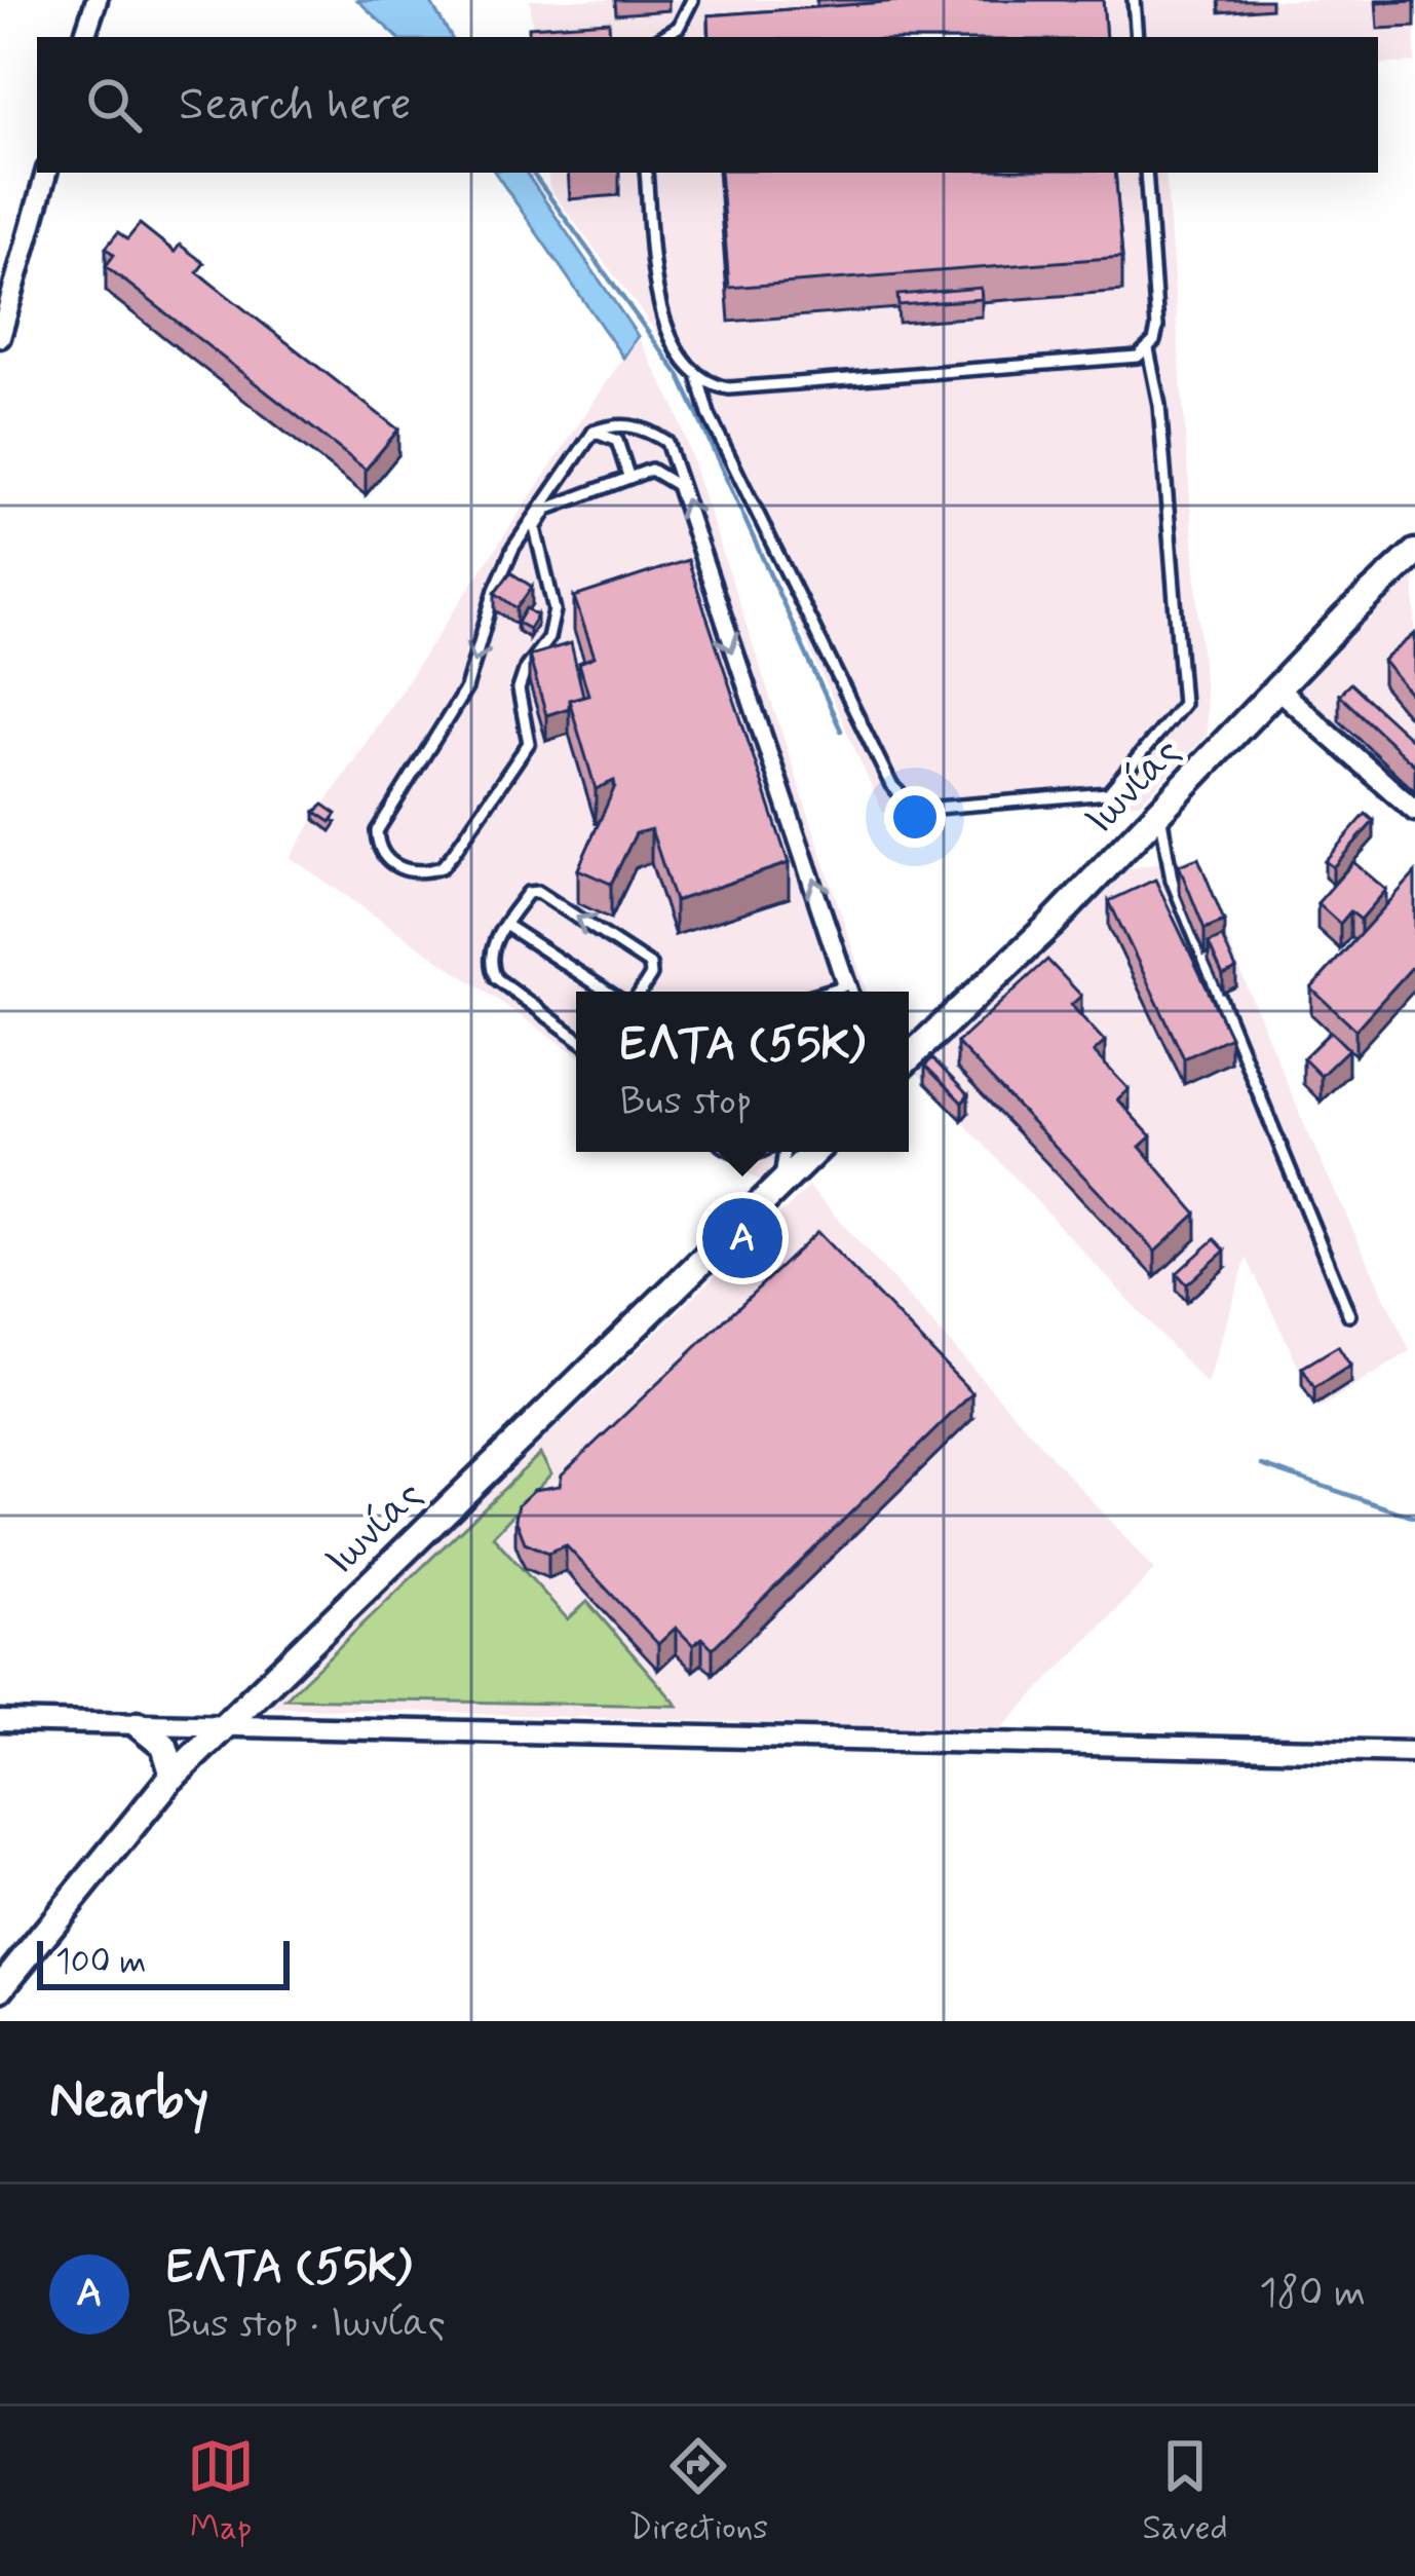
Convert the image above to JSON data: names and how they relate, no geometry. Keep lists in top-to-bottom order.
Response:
{
  "streets": {
    "street": ["Ιωνίας"]
  },
  "scale_bar": "100 m",
  "page": {
    "search": "Search here",
    "popup": ["ΕΛΤΑ (55Κ)", "Bus stop"],
    "pins": "A",
    "scale": "100 m",
    "heading": "Nearby",
    "list": [
      {
        "mark": "A",
        "name": "ΕΛΤΑ (55Κ)",
        "note": "Bus stop · Ιωνίας",
        "value": "180 m"
      }
    ],
    "nav": ["Map", "Directions", "Saved"]
  }
}
